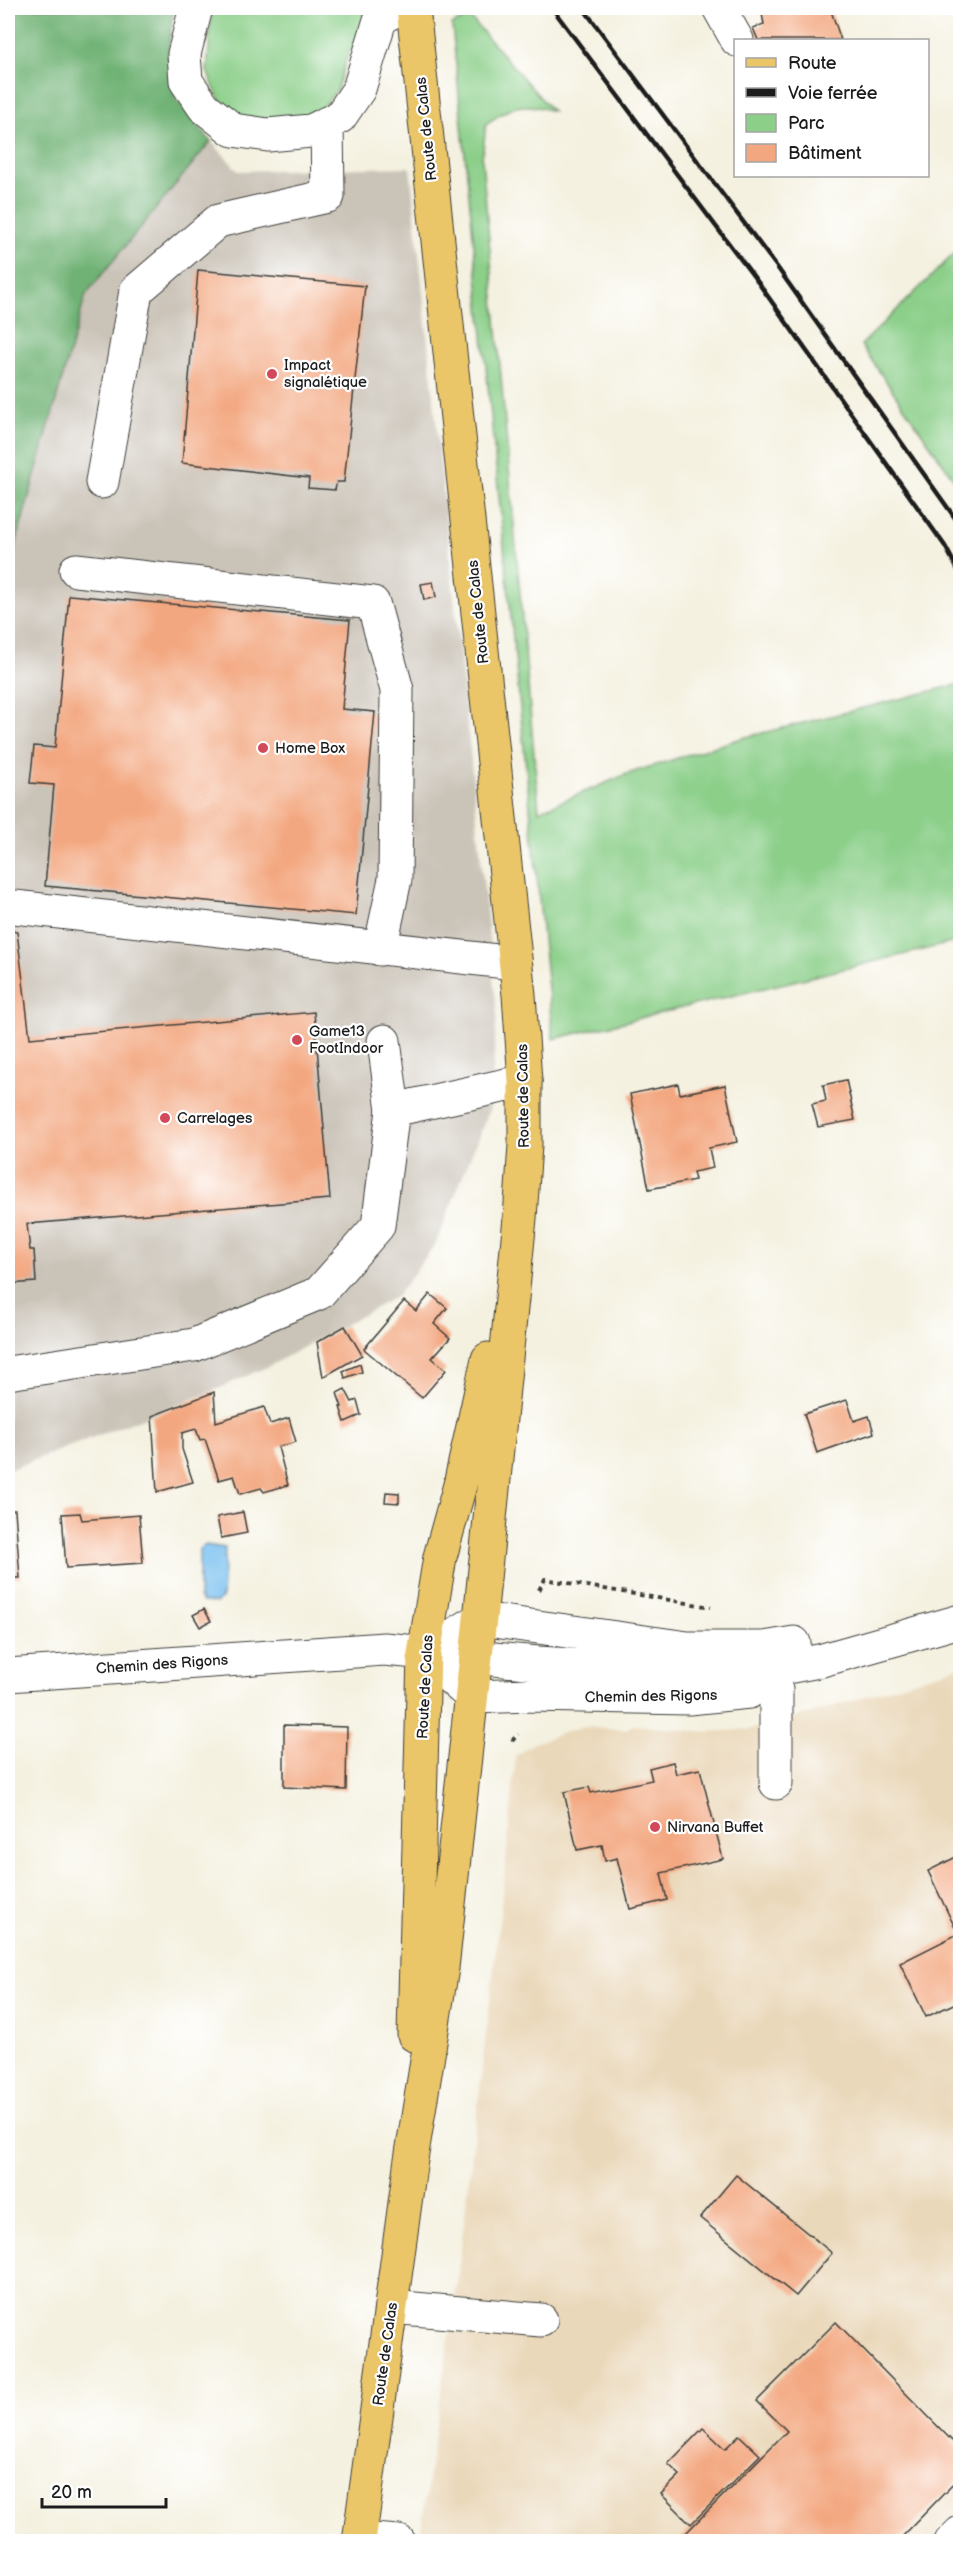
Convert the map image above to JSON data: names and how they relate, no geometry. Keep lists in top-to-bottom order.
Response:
{
  "streets": {
    "main road": ["Route de Calas"],
    "street": ["Chemin des Rigons"]
  },
  "crossings": [
    ["Route de Calas", "Chemin des Rigons"]
  ],
  "places": [
    "Impact signalétique",
    "Home Box",
    "Game13 FootIndoor",
    "Carrelages",
    "Nirvana Buffet"
  ],
  "legend": [
    "Route",
    "Voie ferrée",
    "Parc",
    "Bâtiment"
  ],
  "scale_bar": "20 m"
}
